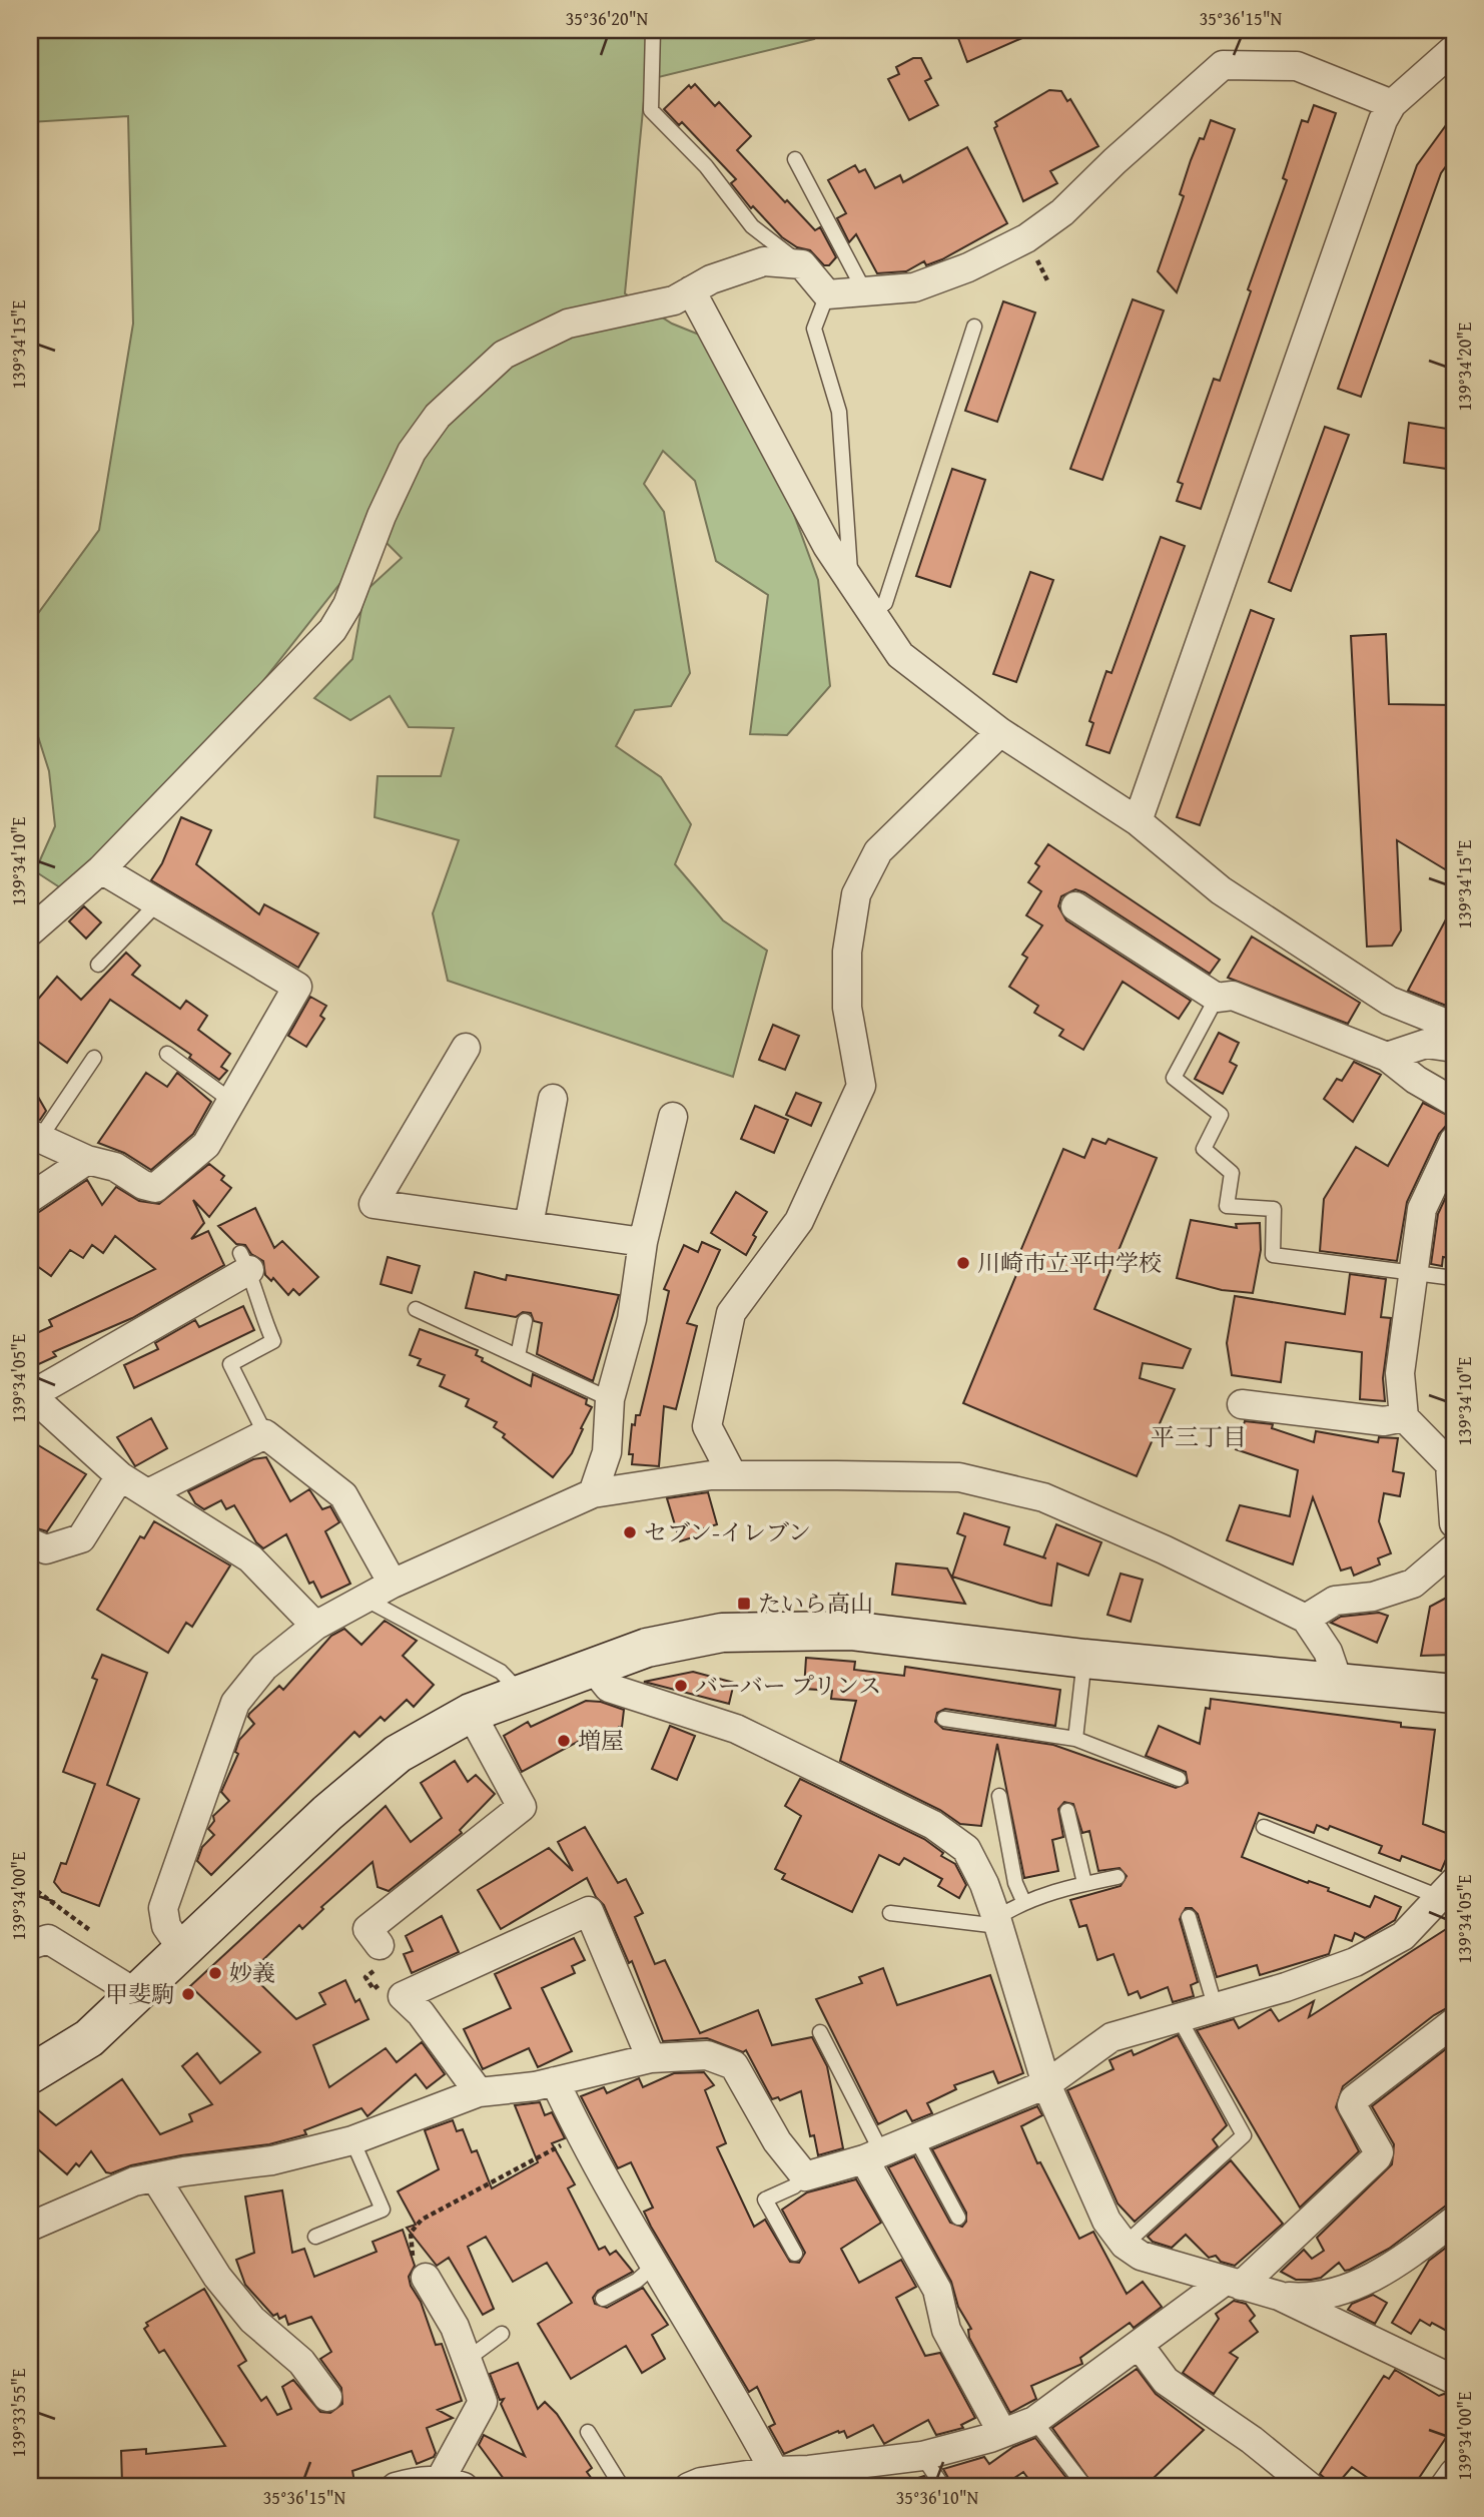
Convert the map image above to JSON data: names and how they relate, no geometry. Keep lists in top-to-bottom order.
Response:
{
  "districts": ["平三丁目"],
  "places": {
    "other": [
      "川崎市立平中学校",
      "セブン-イレブン",
      "バーバー プリンス",
      "増屋",
      "妙義",
      "甲斐駒"
    ],
    "transit": ["たいら高山"]
  },
  "coordinates": [
    "35°36'20\"N",
    "35°36'15\"N",
    "139°34'15\"E",
    "139°34'20\"E",
    "139°34'10\"E",
    "139°34'05\"E",
    "139°34'00\"E",
    "139°33'55\"E",
    "35°36'10\"N"
  ]
}
